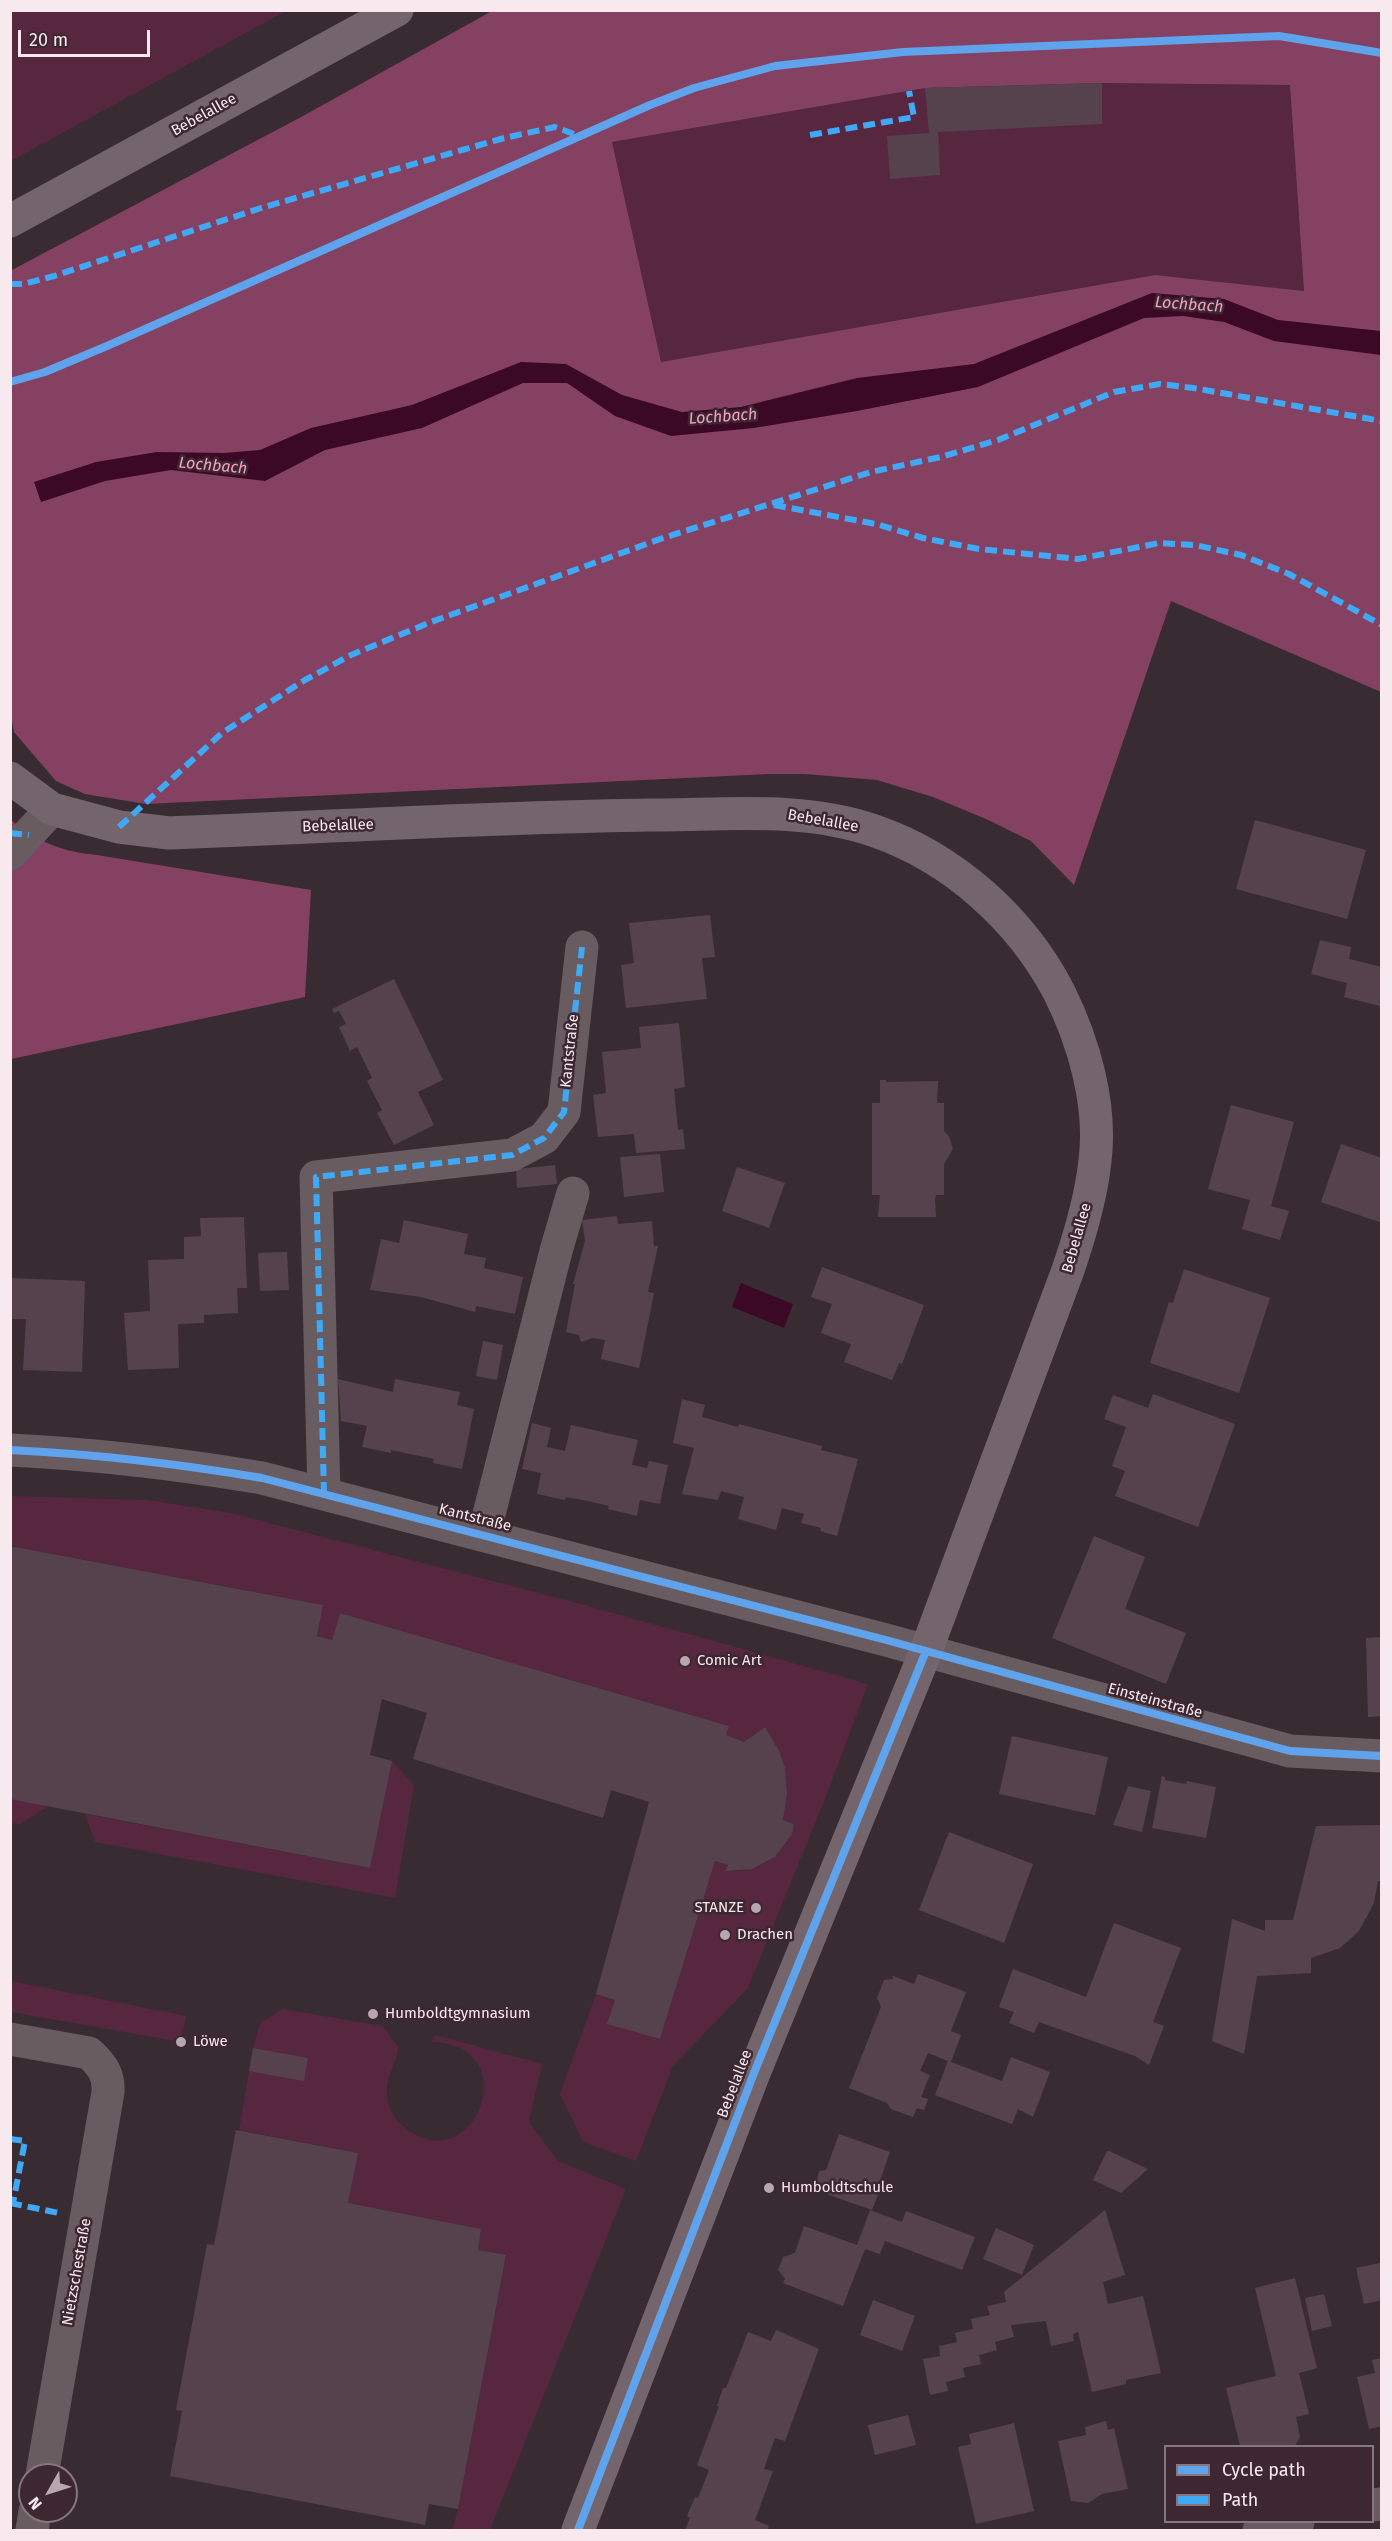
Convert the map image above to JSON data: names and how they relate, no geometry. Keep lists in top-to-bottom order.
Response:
{
  "streets": {
    "main road": ["Bebelallee"],
    "street": ["Kantstraße", "Einsteinstraße", "Nietzschestraße"]
  },
  "crossings": [
    ["Bebelallee", "Kantstraße"],
    ["Bebelallee", "Einsteinstraße"],
    ["Kantstraße", "Einsteinstraße"]
  ],
  "water": ["Lochbach"],
  "places": [
    "Comic Art",
    "STANZE",
    "Drachen",
    "Humboldtgymnasium",
    "Löwe",
    "Humboldtschule"
  ],
  "legend": ["Cycle path", "Path"],
  "scale_bar": "20 m",
  "north": "bottom left"
}
